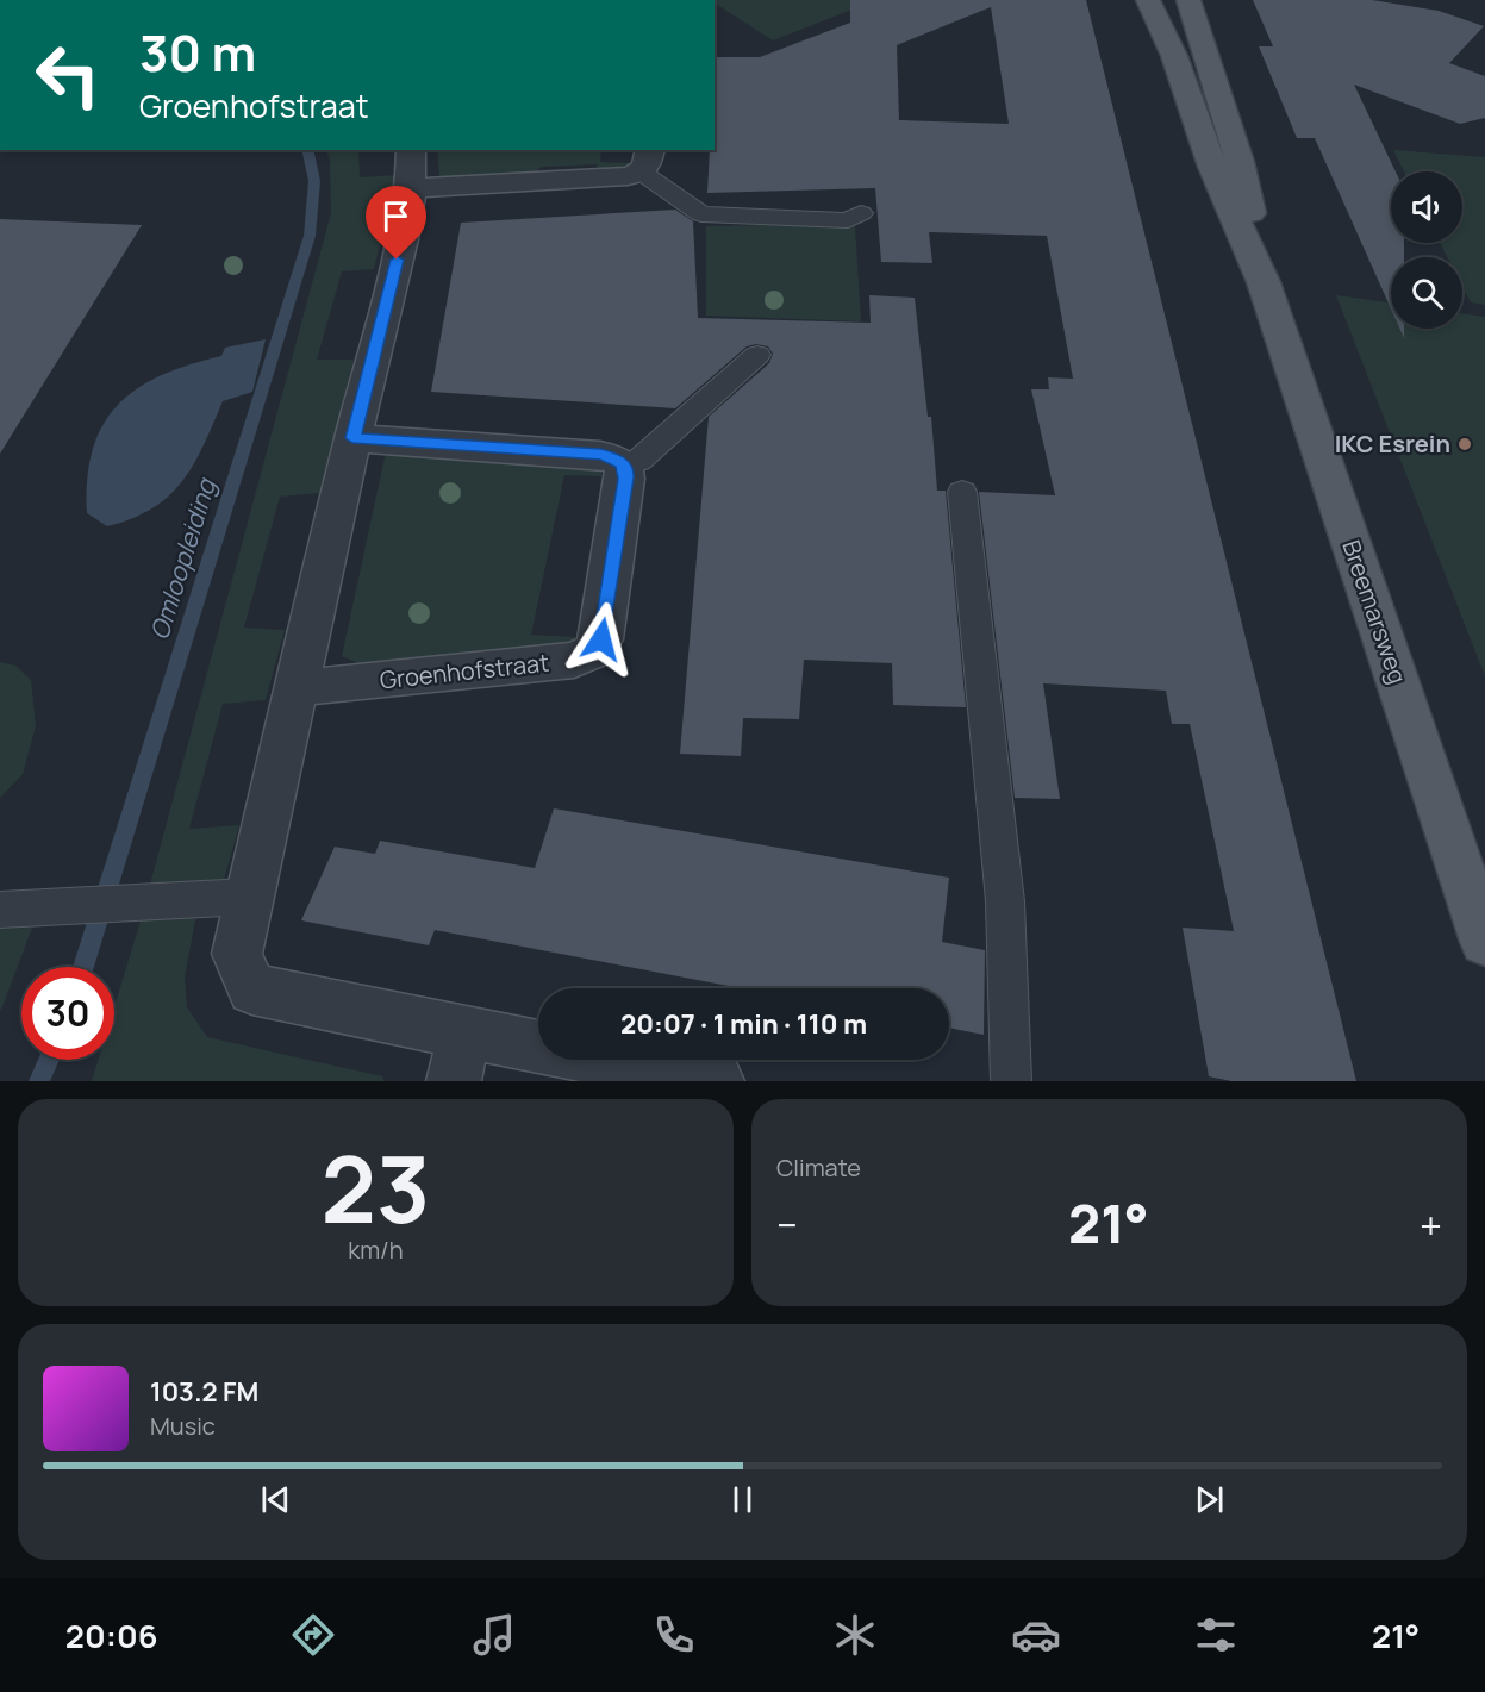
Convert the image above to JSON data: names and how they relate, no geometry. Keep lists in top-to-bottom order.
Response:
{
  "streets": {
    "main road": ["Breemarsweg"],
    "street": ["Groenhofstraat"]
  },
  "water": ["Omloopleiding"],
  "places": ["IKC Esrein"],
  "page": {
    "turn": ["30 m", "Groenhofstraat"],
    "limit": "30",
    "trip": "20:07 · 1 min · 110 m",
    "tile": [
      ["23", "km/h"],
      "Climate"
    ],
    "heat": ["−", "21°", "+"],
    "song": ["103.2 FM", "Music"],
    "tabs": ["20:06", "21°"]
  }
}
